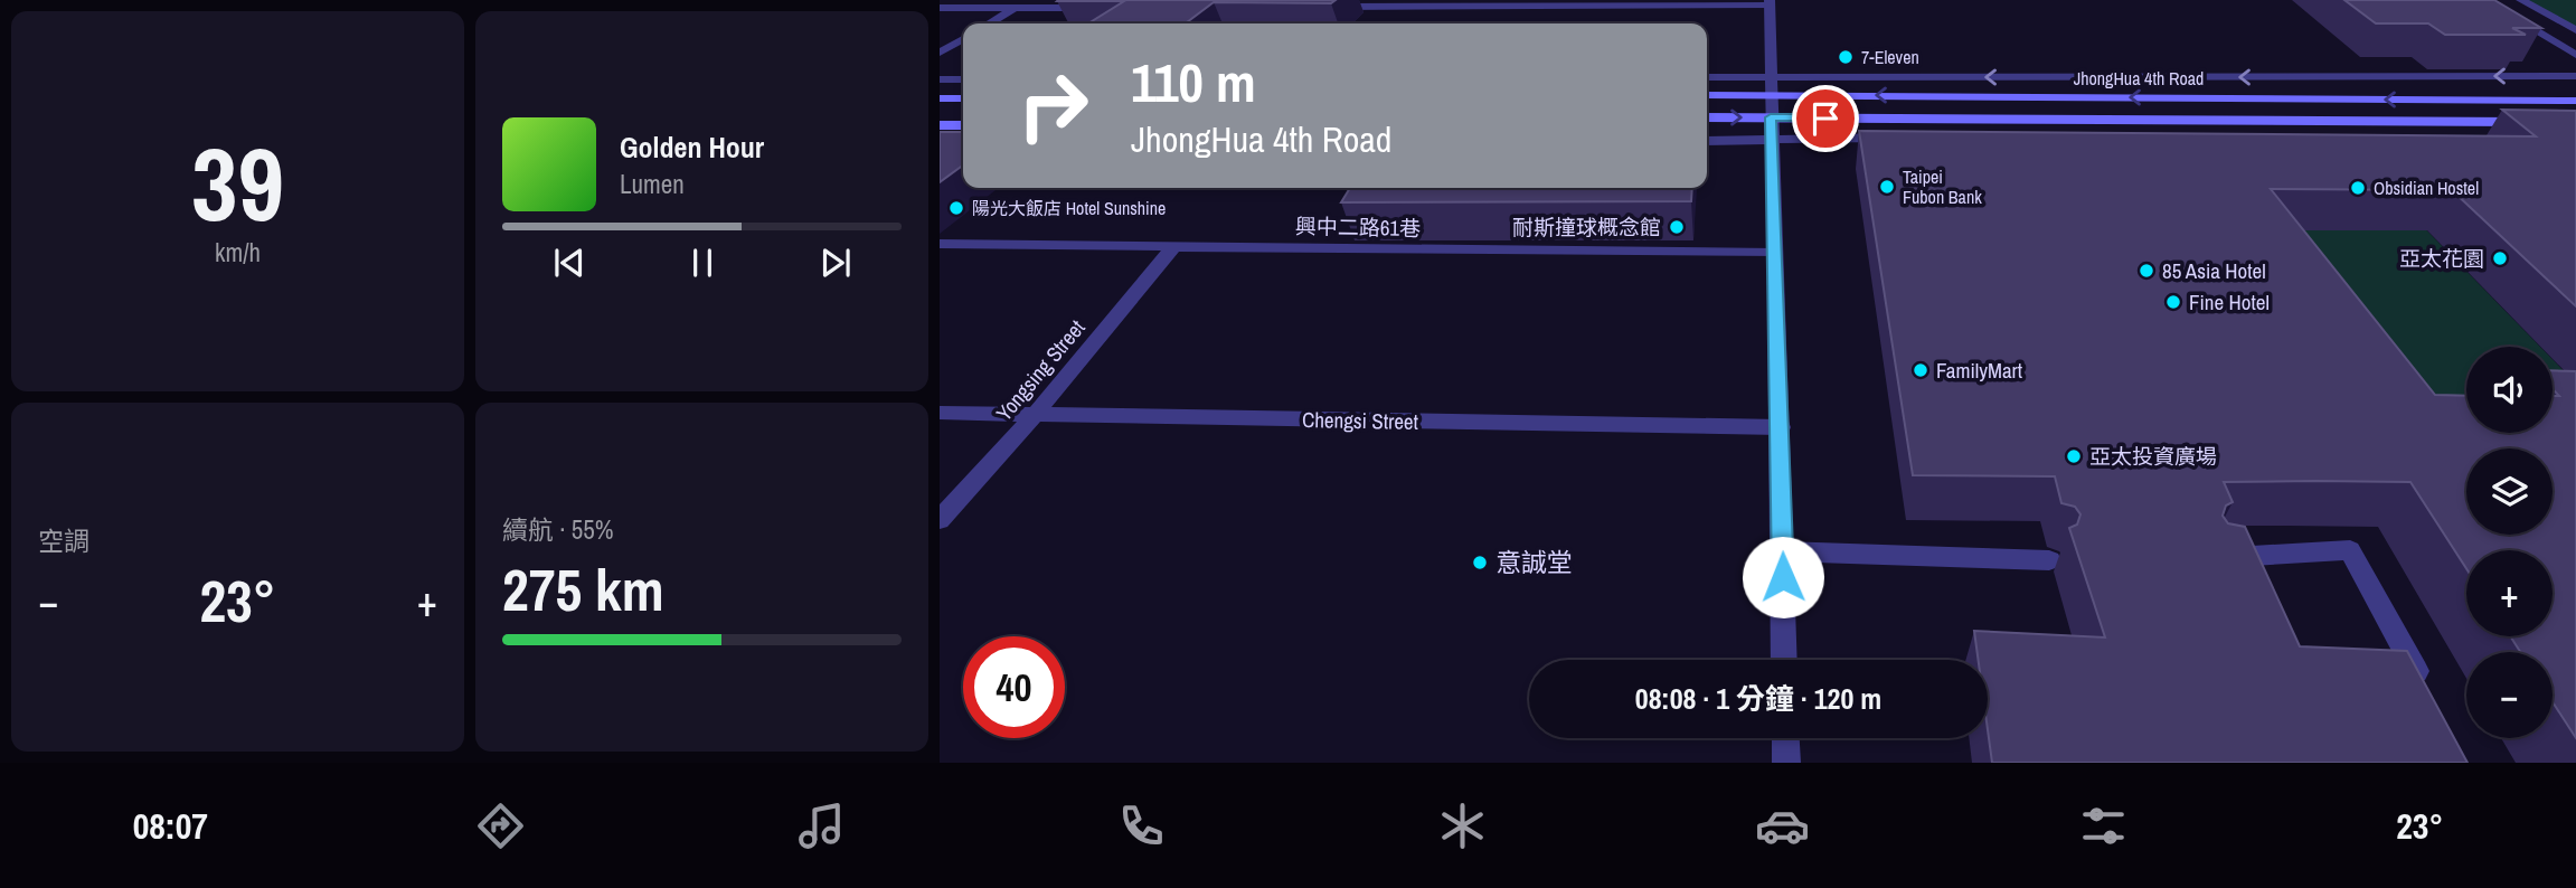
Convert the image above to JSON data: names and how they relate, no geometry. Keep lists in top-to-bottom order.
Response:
{
  "streets": {
    "main road": ["JhongHua 4th Road"],
    "street": ["興中二路61巷", "Yongsing Street", "Chengsi Street"]
  },
  "crossings": [
    ["興中二路61巷", "Yongsing Street"],
    ["Yongsing Street", "Chengsi Street"]
  ],
  "one_way": ["JhongHua 4th Road"],
  "places": [
    "7-Eleven",
    "Taipei Fubon Bank",
    "Obsidian Hostel",
    "陽光大飯店 Hotel Sunshine",
    "耐斯撞球概念館",
    "亞太花園",
    "85 Asia Hotel",
    "Fine Hotel",
    "FamilyMart",
    "亞太投資廣場",
    "意誠堂"
  ],
  "page": {
    "tile": [
      ["39", "km/h"],
      "空調",
      ["續航 · 55%", "275 km"]
    ],
    "turn": ["110 m", "JhongHua 4th Road"],
    "song": ["Golden Hour", "Lumen"],
    "map_buttons": ["+", "−"],
    "heat": ["−", "23°", "+"],
    "limit": "40",
    "trip": "08:08 · 1 分鐘 · 120 m",
    "tabs": ["08:07", "23°"]
  }
}
